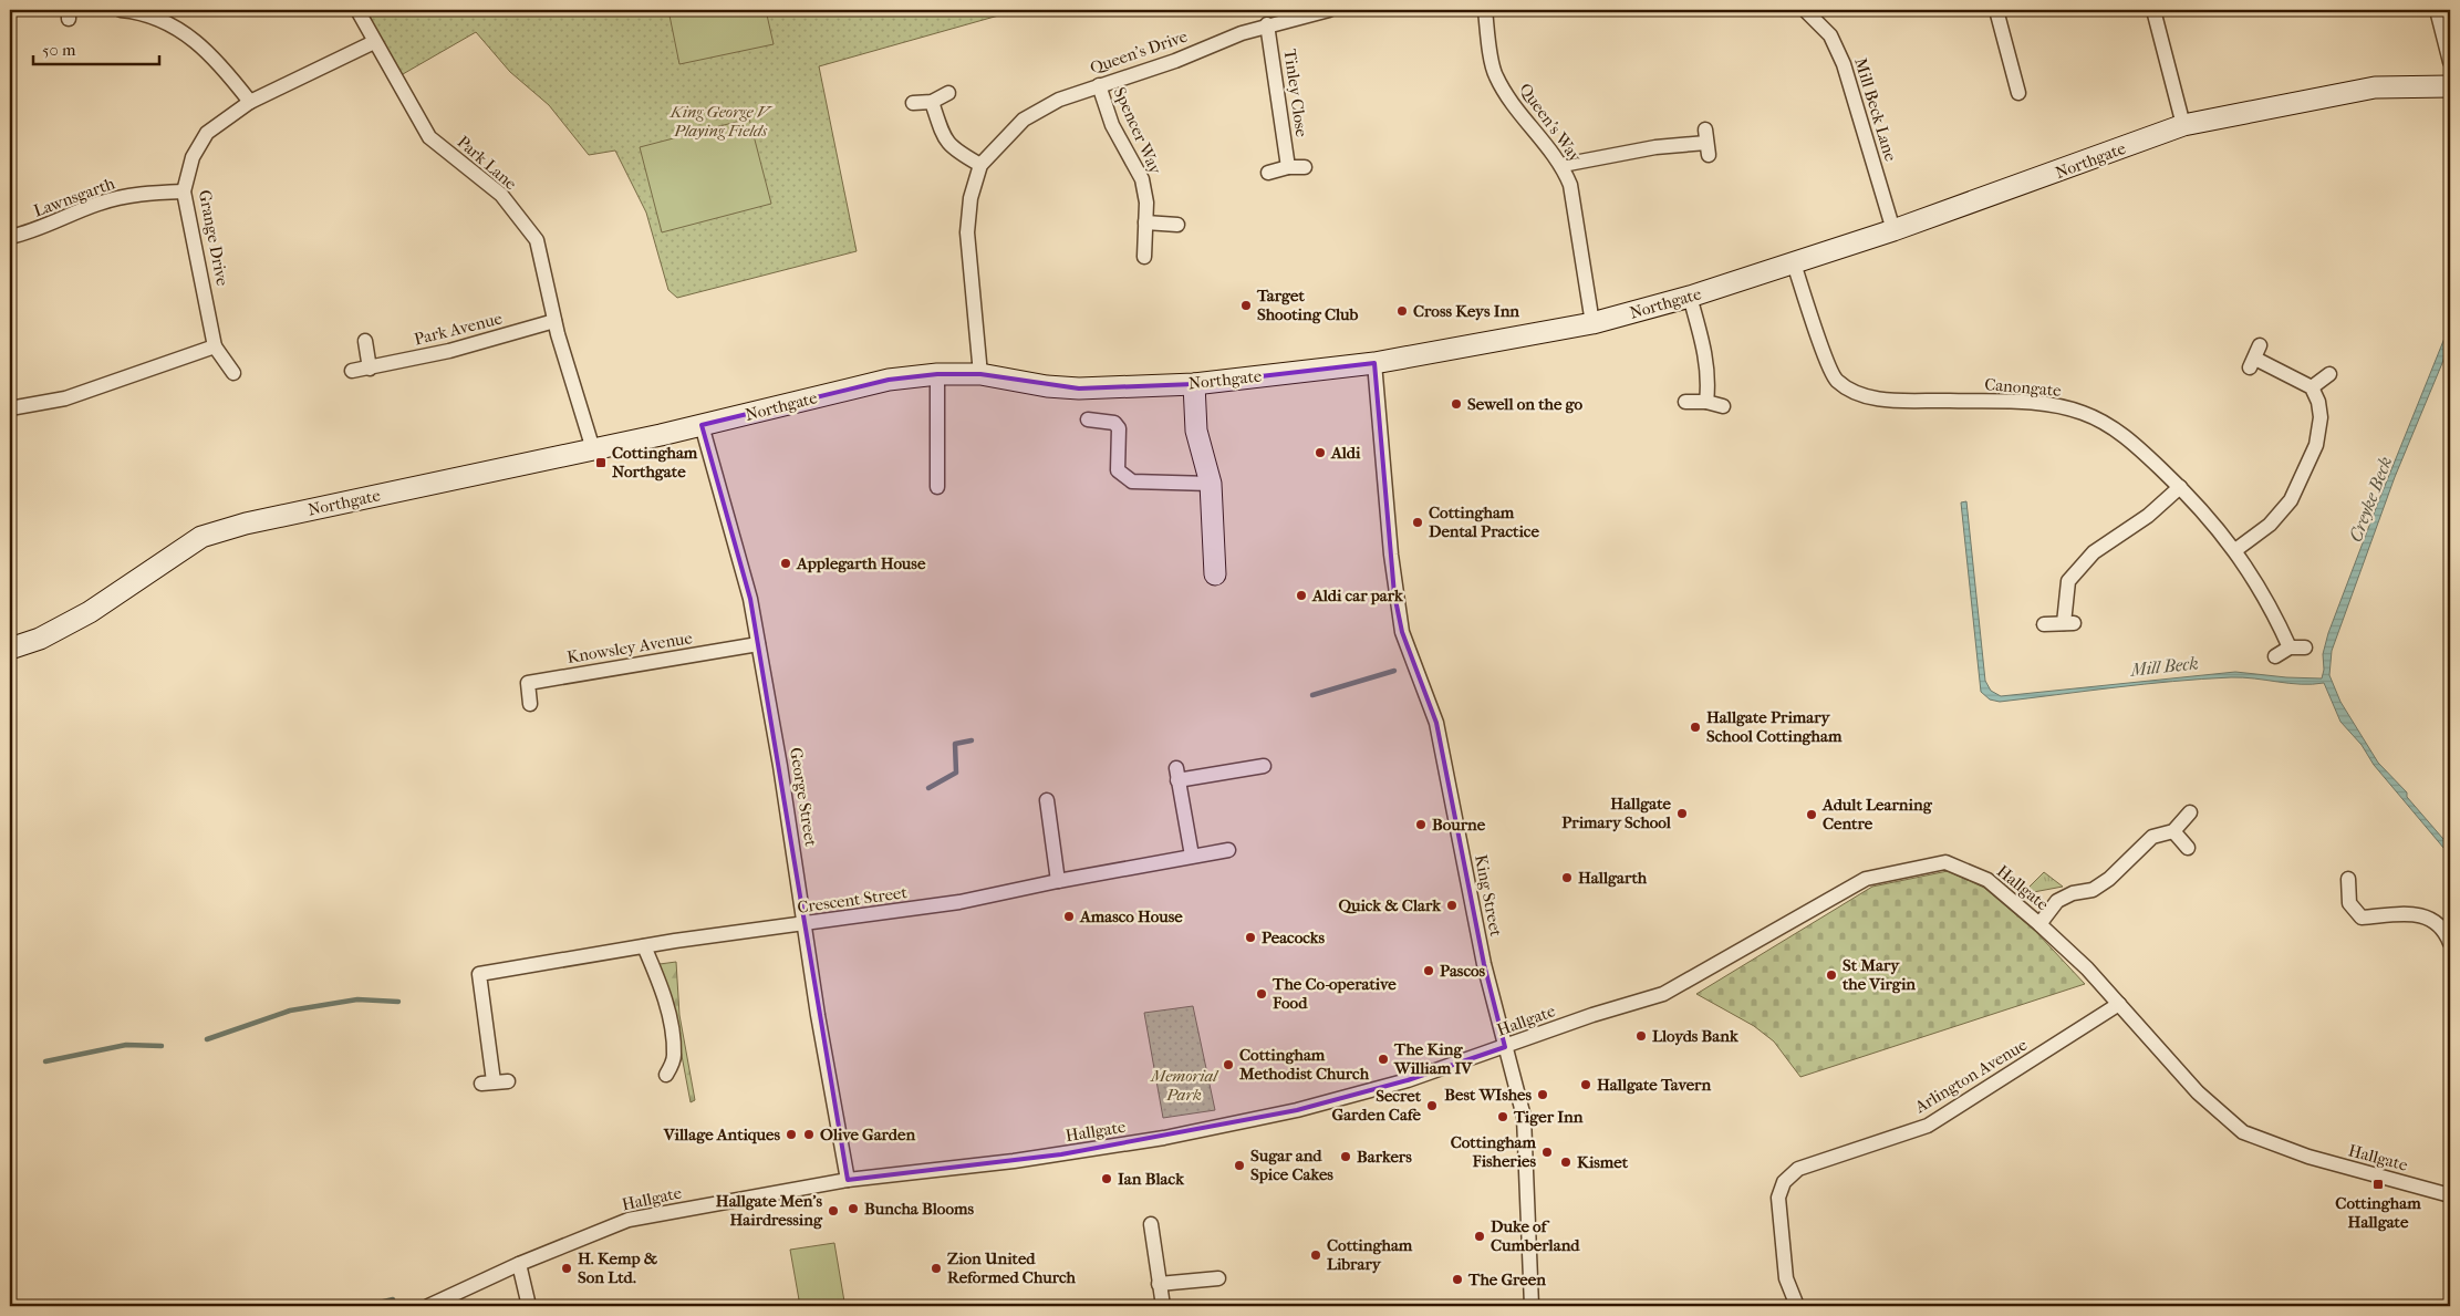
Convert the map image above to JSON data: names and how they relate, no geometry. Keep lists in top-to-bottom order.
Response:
{
  "streets": {
    "street": [
      "Queen's Drive",
      "Tinley Close",
      "Mill Beck Lane",
      "Queen's Way",
      "Spencer Way",
      "Northgate",
      "Park Lane",
      "Lawnsgarth",
      "Grange Drive",
      "Park Avenue",
      "Canongate",
      "Knowsley Avenue",
      "George Street",
      "Hallgate",
      "King Street",
      "Crescent Street",
      "Arlington Avenue"
    ]
  },
  "crossings": [
    ["Queen's Drive", "Tinley Close"],
    ["Queen's Drive", "Spencer Way"],
    ["Queen's Drive", "Northgate"],
    ["Mill Beck Lane", "Northgate"],
    ["Queen's Way", "Northgate"],
    ["Northgate", "Park Lane"],
    ["Northgate", "Canongate"],
    ["Northgate", "George Street"],
    ["Northgate", "King Street"],
    ["Park Lane", "Grange Drive"],
    ["Park Lane", "Park Avenue"],
    ["Lawnsgarth", "Grange Drive"],
    ["Knowsley Avenue", "George Street"],
    ["George Street", "Hallgate"],
    ["George Street", "Crescent Street"],
    ["Hallgate", "King Street"],
    ["Hallgate", "Arlington Avenue"]
  ],
  "water": ["Creyke Beck", "Mill Beck"],
  "parks": ["King George V Playing Fields", "Memorial Park"],
  "places": {
    "other": [
      "Target Shooting Club",
      "Cross Keys Inn",
      "Sewell on the go",
      "Aldi",
      "Cottingham Dental Practice",
      "Applegarth House",
      "Aldi car park",
      "Hallgate Primary School Cottingham",
      "Hallgate Primary School",
      "Adult Learning Centre",
      "Bourne",
      "Hallgarth",
      "Quick & Clark",
      "Amasco House",
      "Peacocks",
      "Pascos",
      "St Mary the Virgin",
      "The Co-operative Food",
      "Lloyds Bank",
      "The King William IV",
      "Cottingham Methodist Church",
      "Hallgate Tavern",
      "Best WIshes",
      "Secret Garden Cafe",
      "Tiger Inn",
      "Village Antiques",
      "Olive Garden",
      "Cottingham Fisheries",
      "Barkers",
      "Kismet",
      "Sugar and Spice Cakes",
      "Ian Black",
      "Buncha Blooms",
      "Hallgate Men's Hairdressing",
      "Duke of Cumberland",
      "Cottingham Library",
      "H. Kemp & Son Ltd.",
      "Zion United Reformed Church",
      "The Green"
    ],
    "transit": ["Cottingham Northgate", "Cottingham Hallgate"]
  },
  "scale_bar": "50 m"
}
